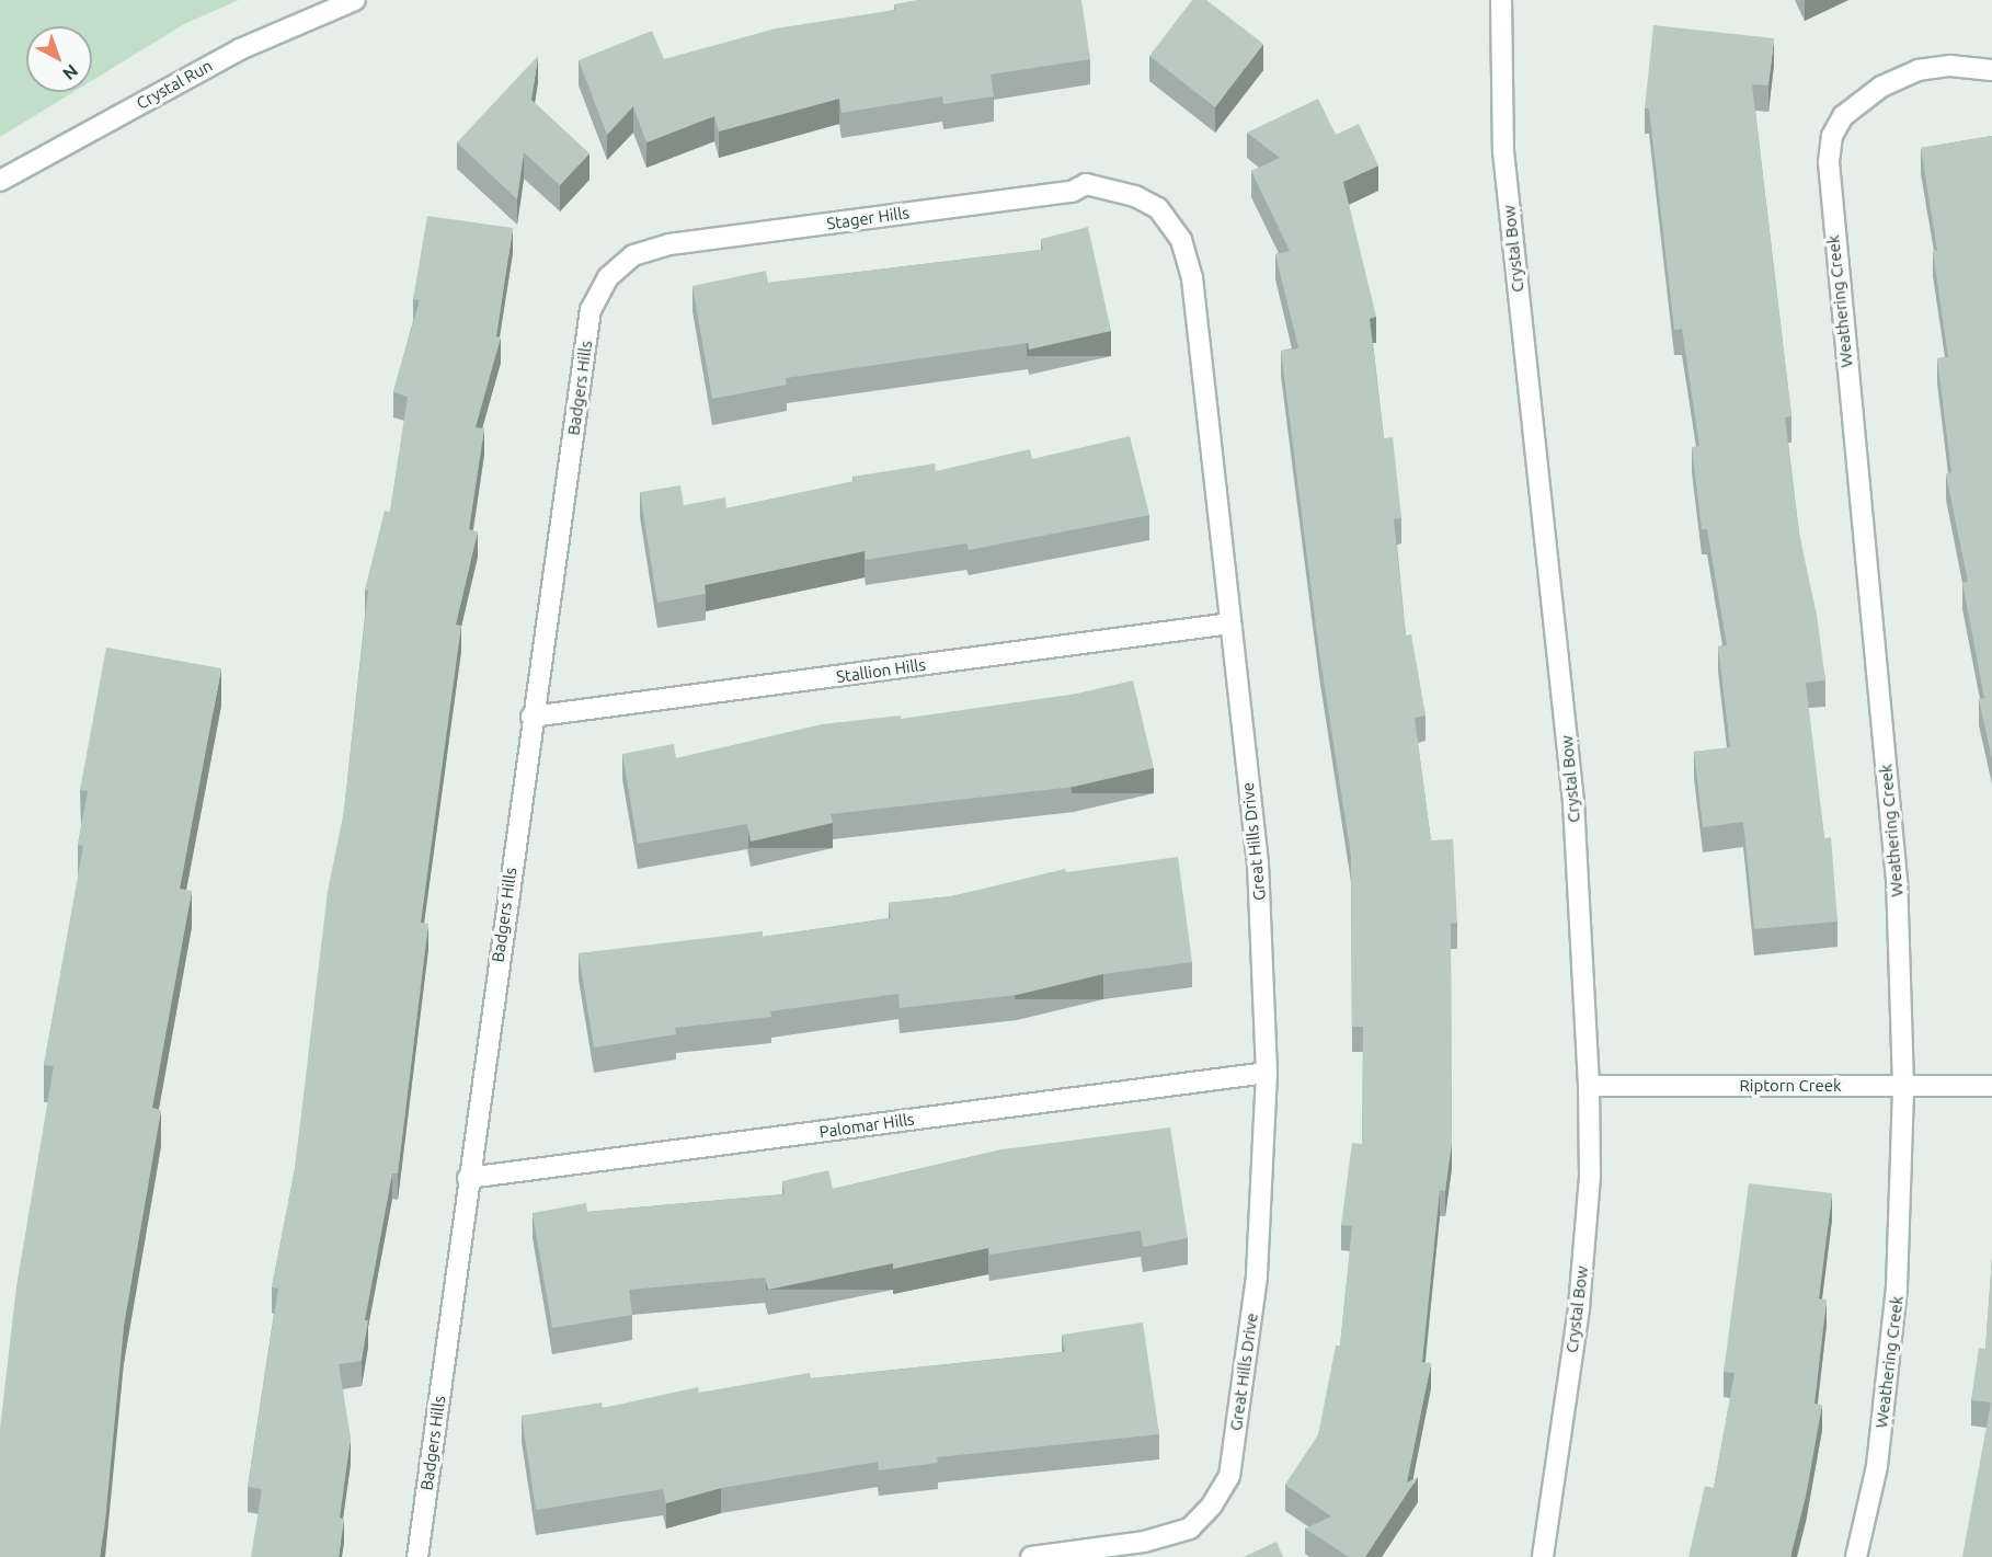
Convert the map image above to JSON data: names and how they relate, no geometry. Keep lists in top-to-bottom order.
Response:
{
  "streets": {
    "street": [
      "Crystal Run",
      "Stager Hills",
      "Crystal Bow",
      "Weathering Creek",
      "Badgers Hills",
      "Stallion Hills",
      "Great Hills Drive",
      "Riptorn Creek",
      "Palomar Hills"
    ]
  },
  "crossings": [
    ["Stager Hills", "Badgers Hills"],
    ["Stager Hills", "Great Hills Drive"],
    ["Crystal Bow", "Riptorn Creek"],
    ["Weathering Creek", "Riptorn Creek"],
    ["Badgers Hills", "Stallion Hills"],
    ["Badgers Hills", "Palomar Hills"],
    ["Stallion Hills", "Great Hills Drive"],
    ["Great Hills Drive", "Palomar Hills"]
  ],
  "north": "bottom right"
}
